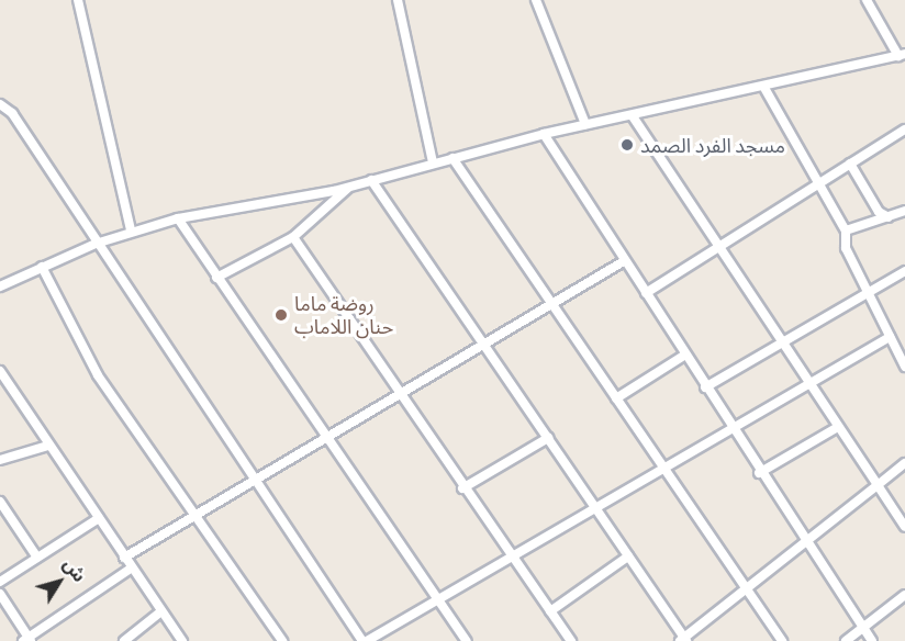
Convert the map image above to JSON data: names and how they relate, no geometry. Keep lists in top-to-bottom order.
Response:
{
  "places": ["مسجد الفرد الصمد", "روضة ماما حنان اللاماب"],
  "north": "top right"
}
